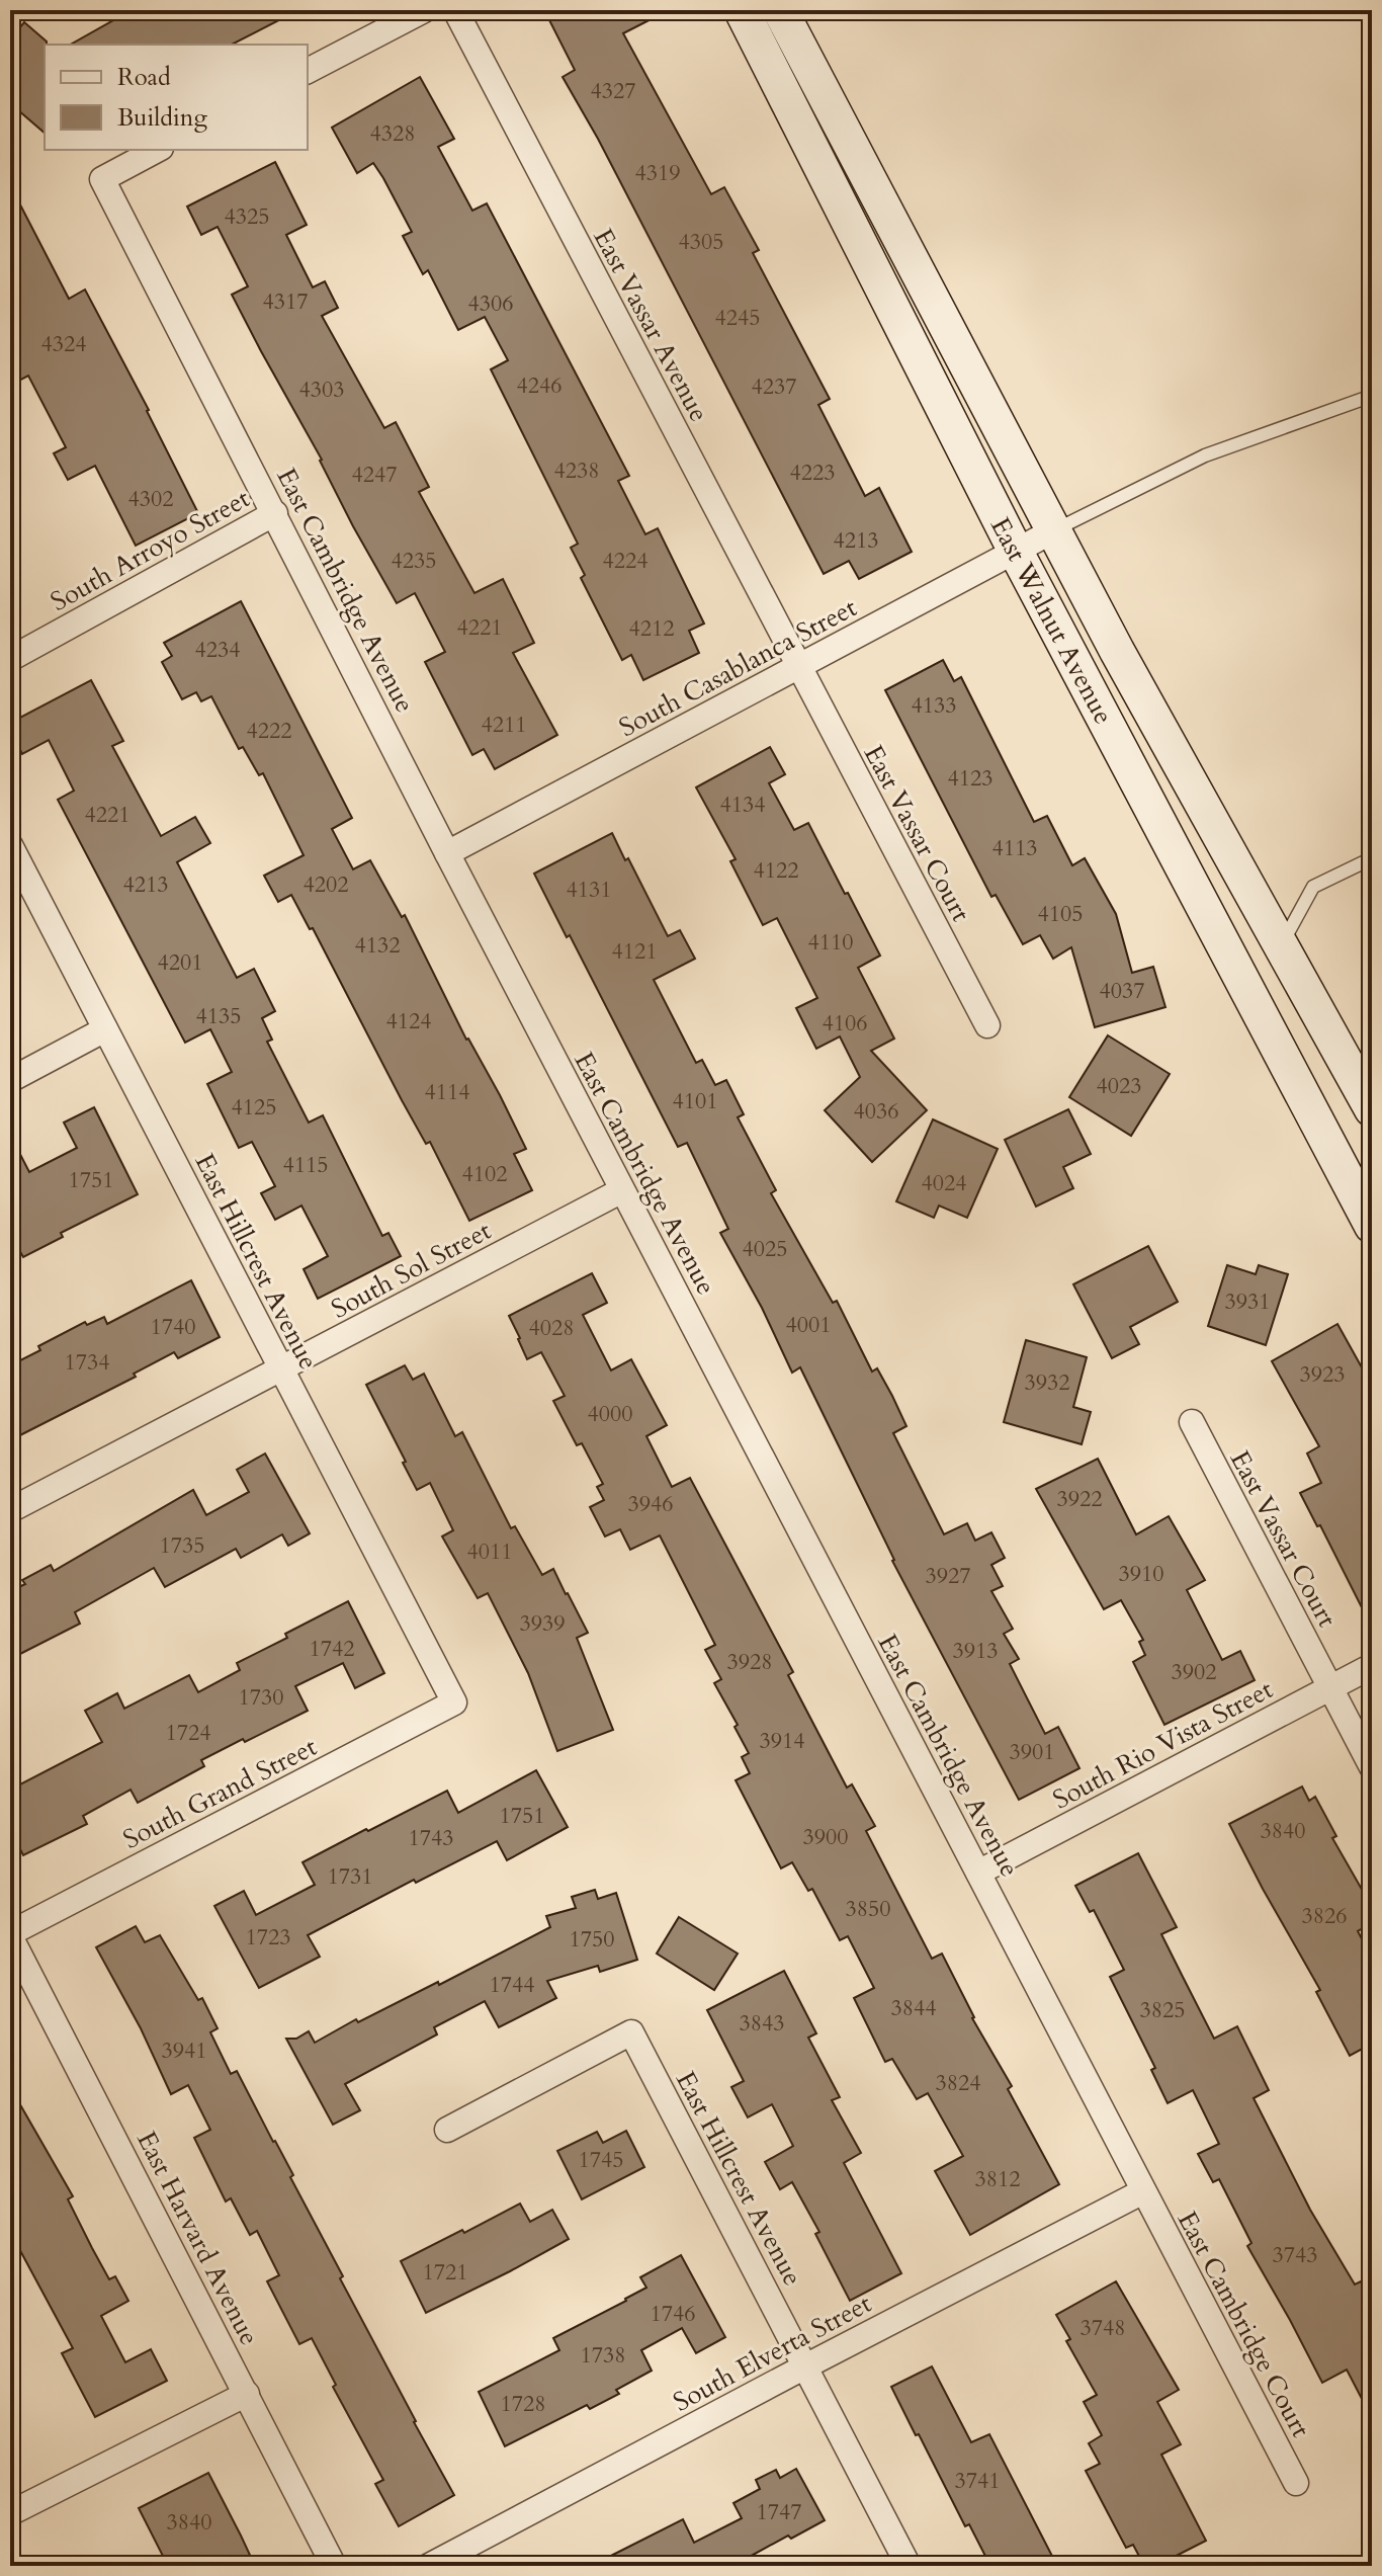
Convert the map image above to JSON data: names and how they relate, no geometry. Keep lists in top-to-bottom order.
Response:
{
  "streets": {
    "main road": ["East Walnut Avenue"],
    "street": [
      "East Vassar Avenue",
      "South Arroyo Street",
      "East Cambridge Avenue",
      "South Casablanca Street",
      "East Vassar Court",
      "East Hillcrest Avenue",
      "South Sol Street",
      "South Rio Vista Street",
      "South Grand Street",
      "East Harvard Avenue",
      "East Cambridge Court",
      "South Elverta Street"
    ]
  },
  "crossings": [
    ["East Vassar Avenue", "South Casablanca Street"],
    ["East Vassar Avenue", "East Vassar Court"],
    ["South Arroyo Street", "East Cambridge Avenue"],
    ["East Cambridge Avenue", "South Casablanca Street"],
    ["East Cambridge Avenue", "South Sol Street"],
    ["East Cambridge Avenue", "South Rio Vista Street"],
    ["East Cambridge Avenue", "East Cambridge Court"],
    ["East Cambridge Avenue", "South Elverta Street"],
    ["East Walnut Avenue", "South Casablanca Street"],
    ["South Casablanca Street", "East Vassar Court"],
    ["East Vassar Court", "South Rio Vista Street"],
    ["East Hillcrest Avenue", "South Sol Street"],
    ["East Hillcrest Avenue", "South Grand Street"],
    ["East Hillcrest Avenue", "South Elverta Street"],
    ["South Grand Street", "East Harvard Avenue"],
    ["East Cambridge Court", "South Elverta Street"]
  ],
  "house_numbers": [
    "4327",
    "4328",
    "4319",
    "4325",
    "4305",
    "4317",
    "4306",
    "4245",
    "4324",
    "4246",
    "4237",
    "4303",
    "4238",
    "4223",
    "4247",
    "4302",
    "4213",
    "4235",
    "4224",
    "4221",
    "4212",
    "4234",
    "4133",
    "4211",
    "4222",
    "4123",
    "4134",
    "4221",
    "4113",
    "4122",
    "4213",
    "4202",
    "4131",
    "4105",
    "4110",
    "4132",
    "4121",
    "4201",
    "4037",
    "4135",
    "4124",
    "4106",
    "4023",
    "4114",
    "4101",
    "4125",
    "4036",
    "4115",
    "4102",
    "1751",
    "4024",
    "4025",
    "3931",
    "4001",
    "1740",
    "4028",
    "1734",
    "3923",
    "3932",
    "4000",
    "3922",
    "3946",
    "1735",
    "4011",
    "3910",
    "3927",
    "3939",
    "1742",
    "3913",
    "3928",
    "3902",
    "1730",
    "1724",
    "3914",
    "3901",
    "1751",
    "3840",
    "3900",
    "1743",
    "1731",
    "3850",
    "3826",
    "1723",
    "1750",
    "1744",
    "3844",
    "3825",
    "3843",
    "3941",
    "3824",
    "1745",
    "3812",
    "3743",
    "1721",
    "1746",
    "3748",
    "1738",
    "1728",
    "3741",
    "1747",
    "3840"
  ],
  "legend": ["Road", "Building"]
}
